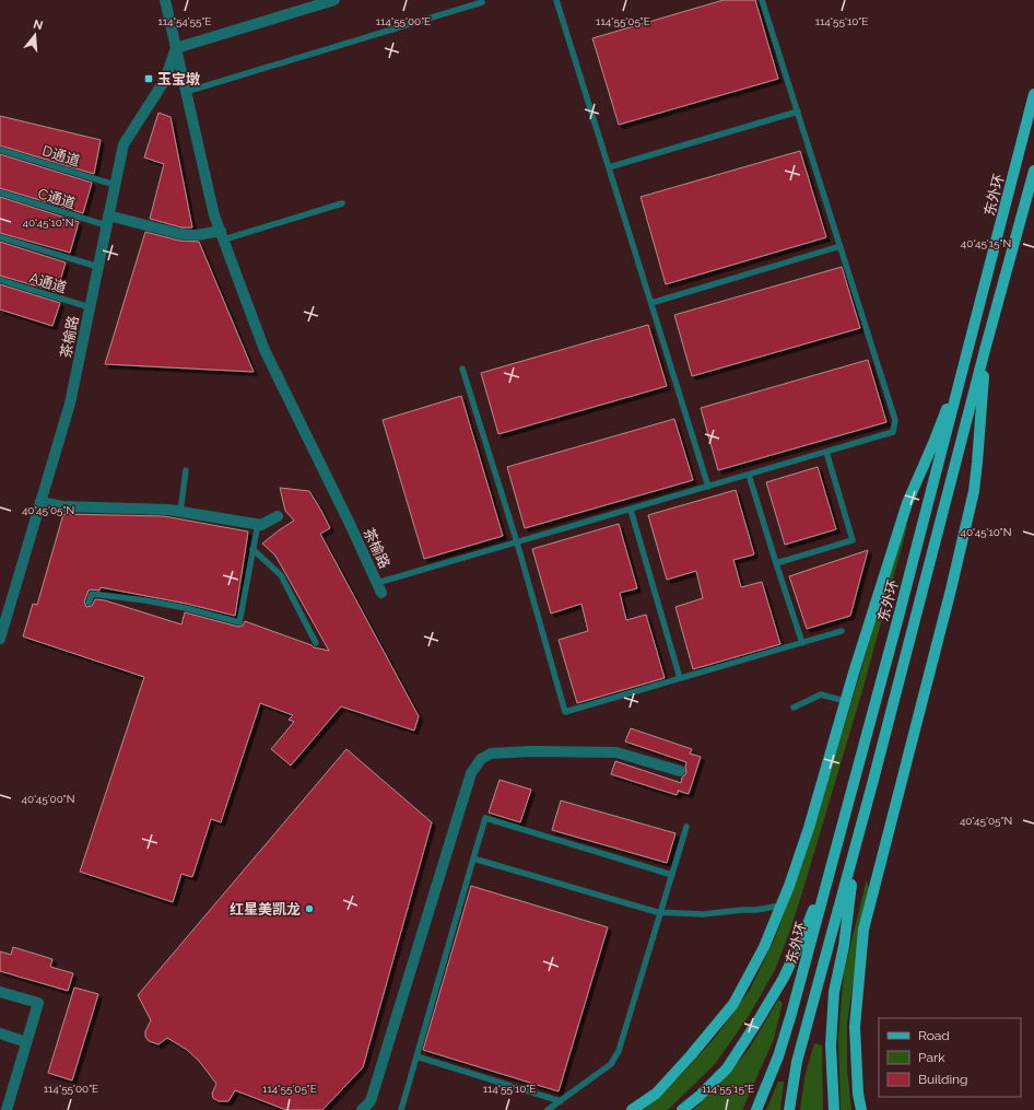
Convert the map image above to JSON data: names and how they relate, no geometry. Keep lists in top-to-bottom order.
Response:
{
  "streets": {
    "main road": ["东外环"],
    "street": ["茶榆路"],
    "lane": ["D通道", "C通道", "A通道"]
  },
  "crossings": [
    ["D通道", "茶榆路"],
    ["C通道", "茶榆路"],
    ["A通道", "茶榆路"]
  ],
  "places": {
    "transit": ["玉宝墩"],
    "other": ["红星美凯龙"]
  },
  "legend": ["Road", "Park", "Building"],
  "north": "top",
  "coordinates": [
    "114°54'55\"E",
    "114°55'00\"E",
    "114°55'05\"E",
    "114°55'10\"E",
    "40°45'10\"N",
    "40°45'15\"N",
    "40°45'05\"N",
    "40°45'00\"N",
    "114°55'15\"E"
  ]
}
